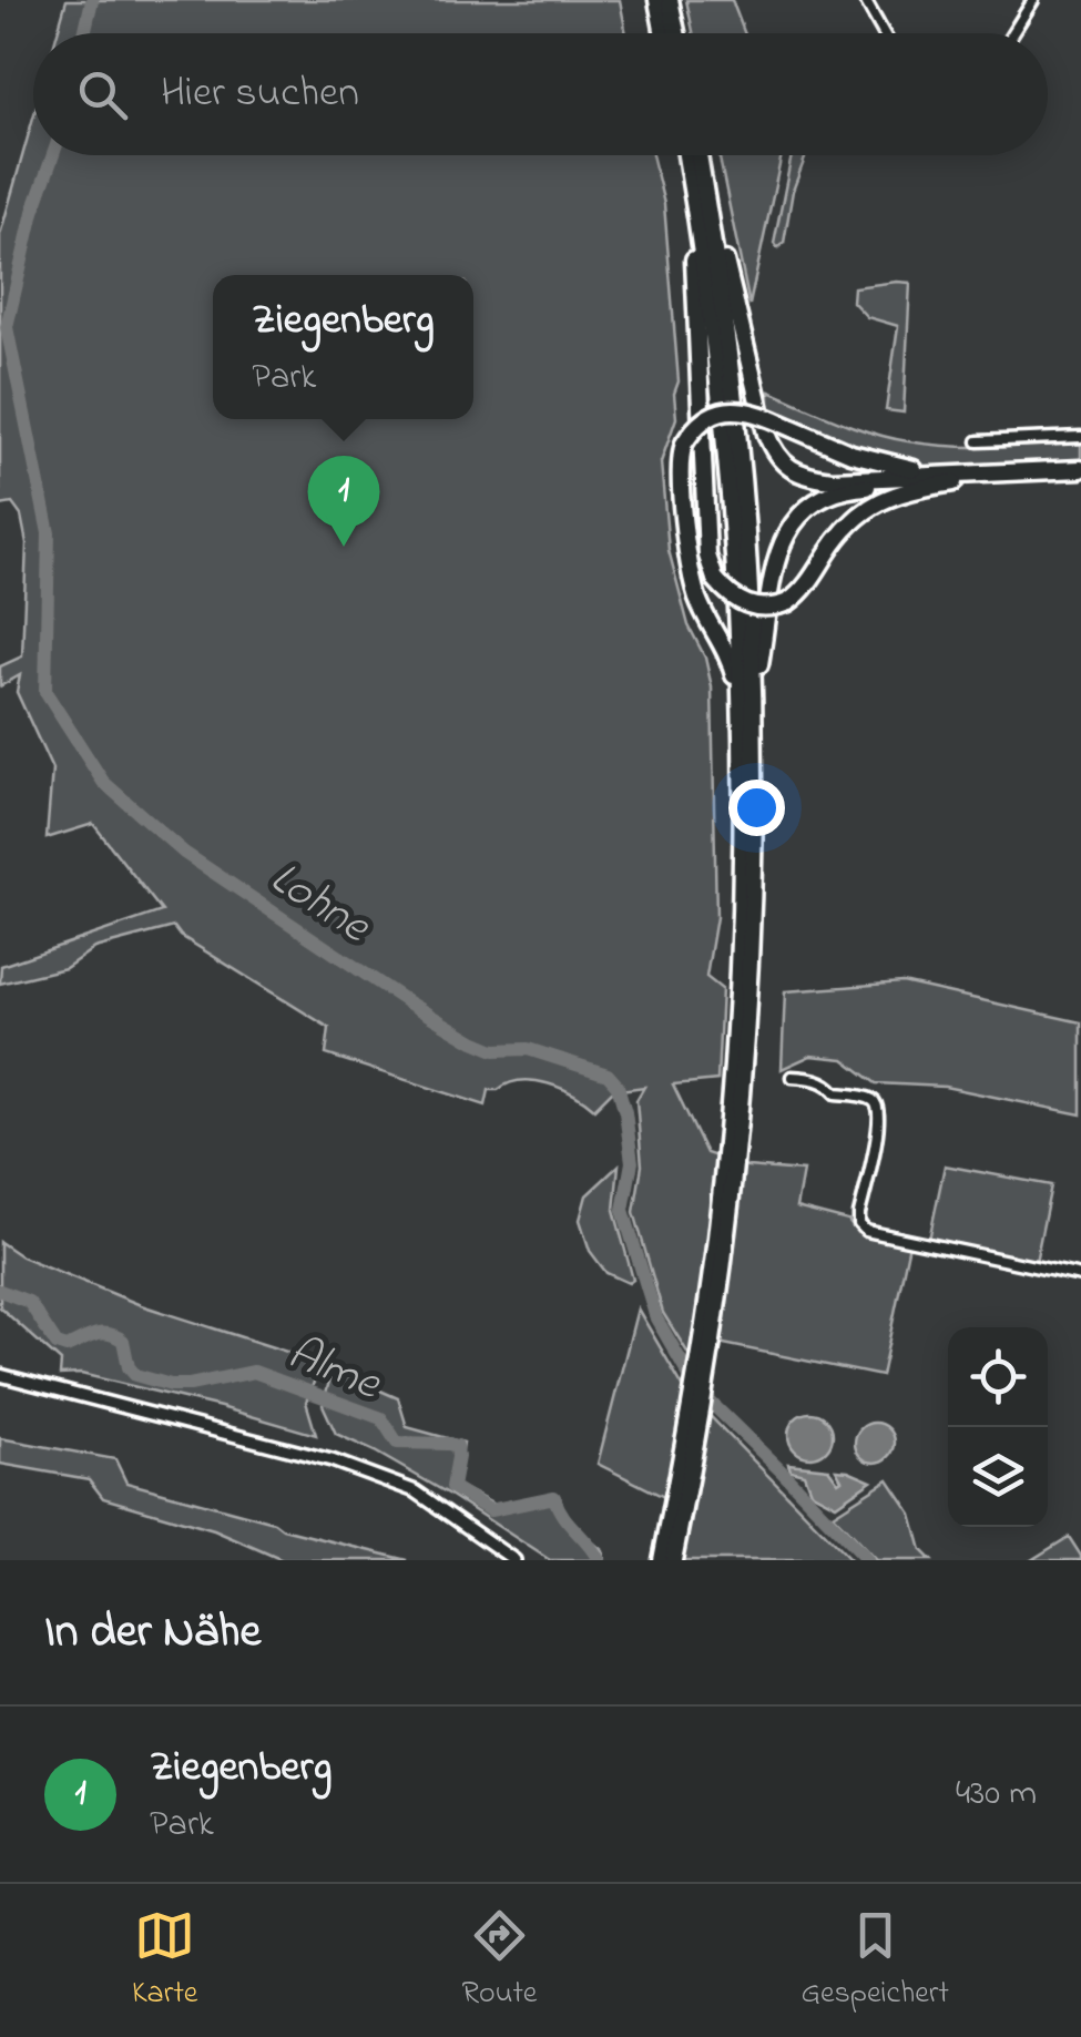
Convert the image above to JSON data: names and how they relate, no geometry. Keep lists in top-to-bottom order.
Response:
{
  "water": ["Lohne", "Alme"],
  "page": {
    "search": "Hier suchen",
    "popup": ["Ziegenberg", "Park"],
    "pins": "1",
    "heading": "In der Nähe",
    "list": [
      {
        "mark": "1",
        "name": "Ziegenberg",
        "note": "Park",
        "value": "430 m"
      }
    ],
    "nav": ["Karte", "Route", "Gespeichert"]
  }
}
